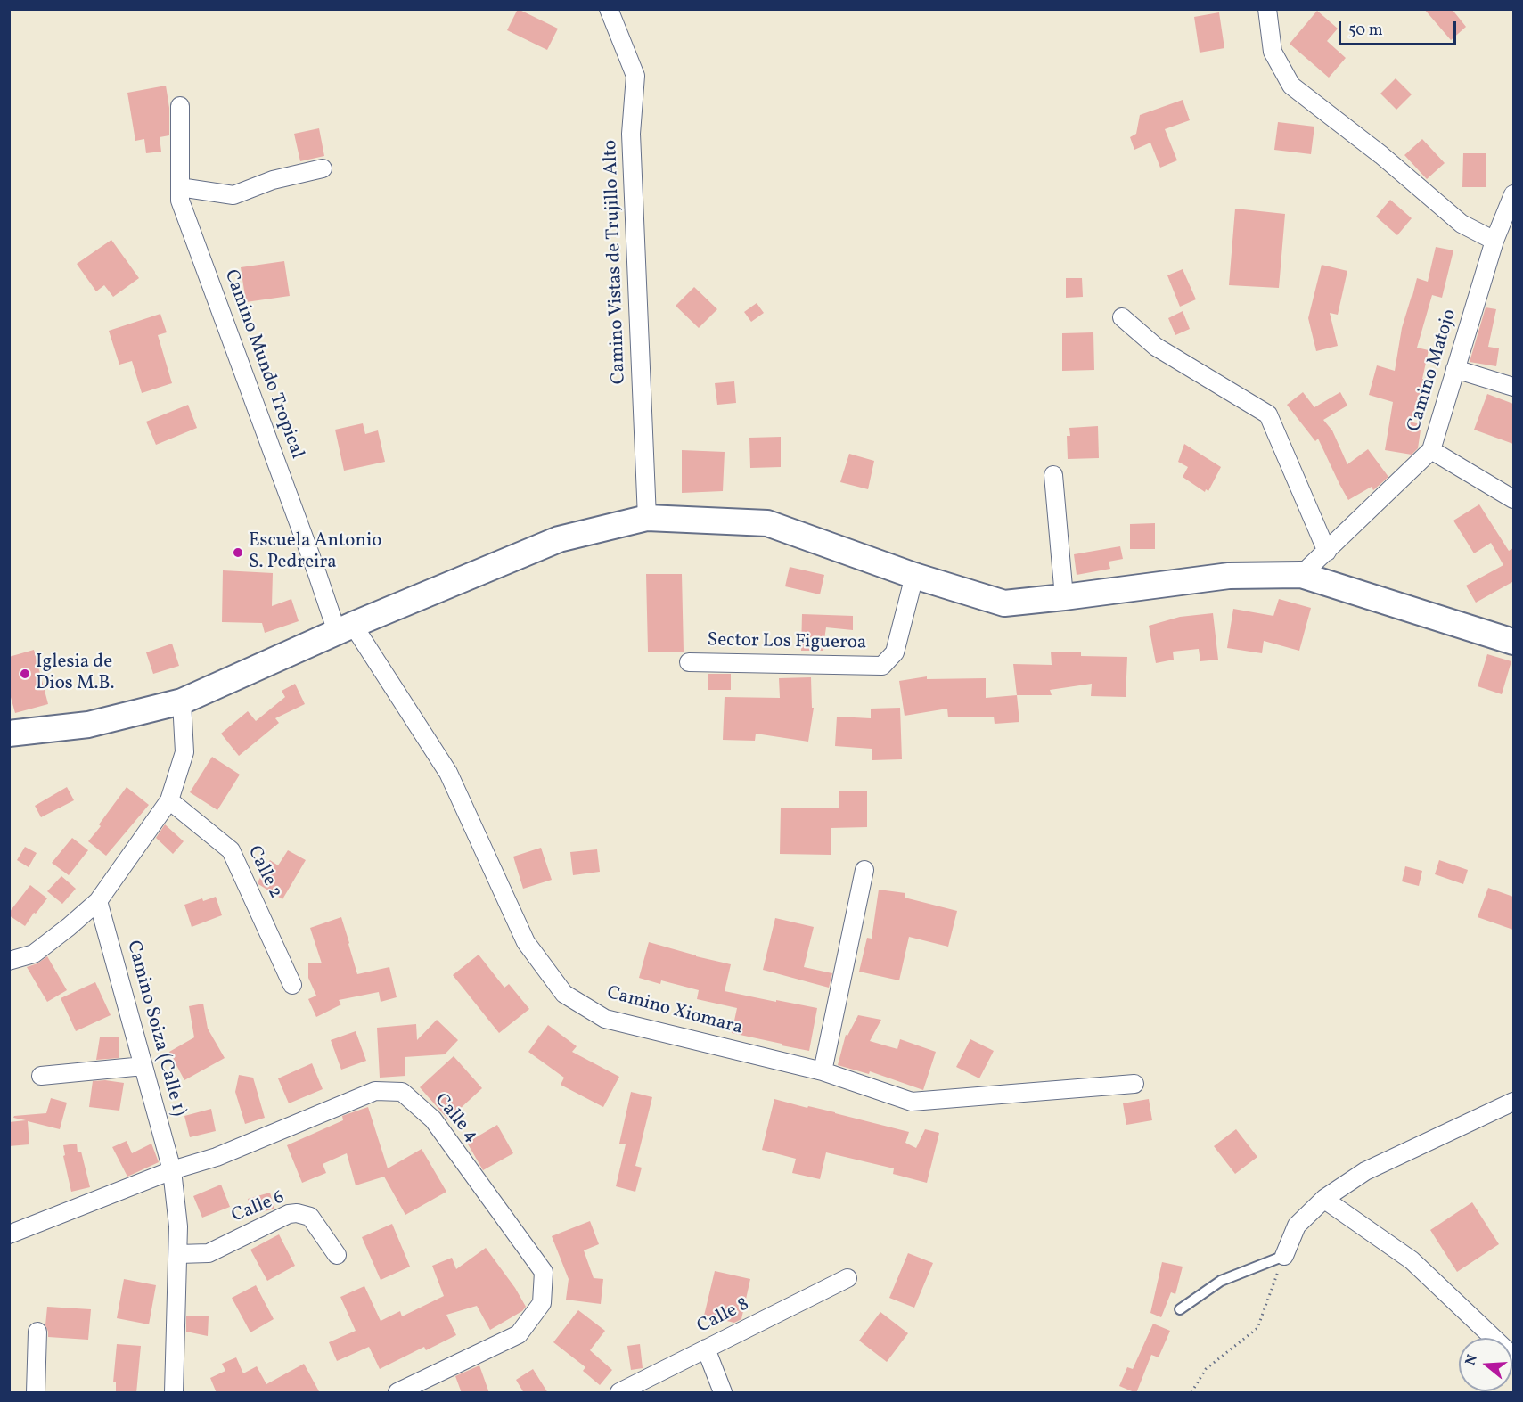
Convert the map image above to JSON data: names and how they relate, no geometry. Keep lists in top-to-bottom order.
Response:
{
  "streets": {
    "street": [
      "Camino Vistas de Trujillo Alto",
      "Camino Mundo Tropical",
      "Camino Matojo",
      "Sector Los Figueroa",
      "Calle 2",
      "Camino Xiomara",
      "Camino Soiza (Calle 1)",
      "Calle 4",
      "Calle 6",
      "Calle 8"
    ]
  },
  "crossings": [
    ["Camino Mundo Tropical", "Camino Xiomara"],
    ["Camino Soiza (Calle 1)", "Calle 4"],
    ["Camino Soiza (Calle 1)", "Calle 6"]
  ],
  "places": ["Escuela Antonio S. Pedreira", "Iglesia de Dios M.B."],
  "scale_bar": "50 m",
  "north": "left"
}
